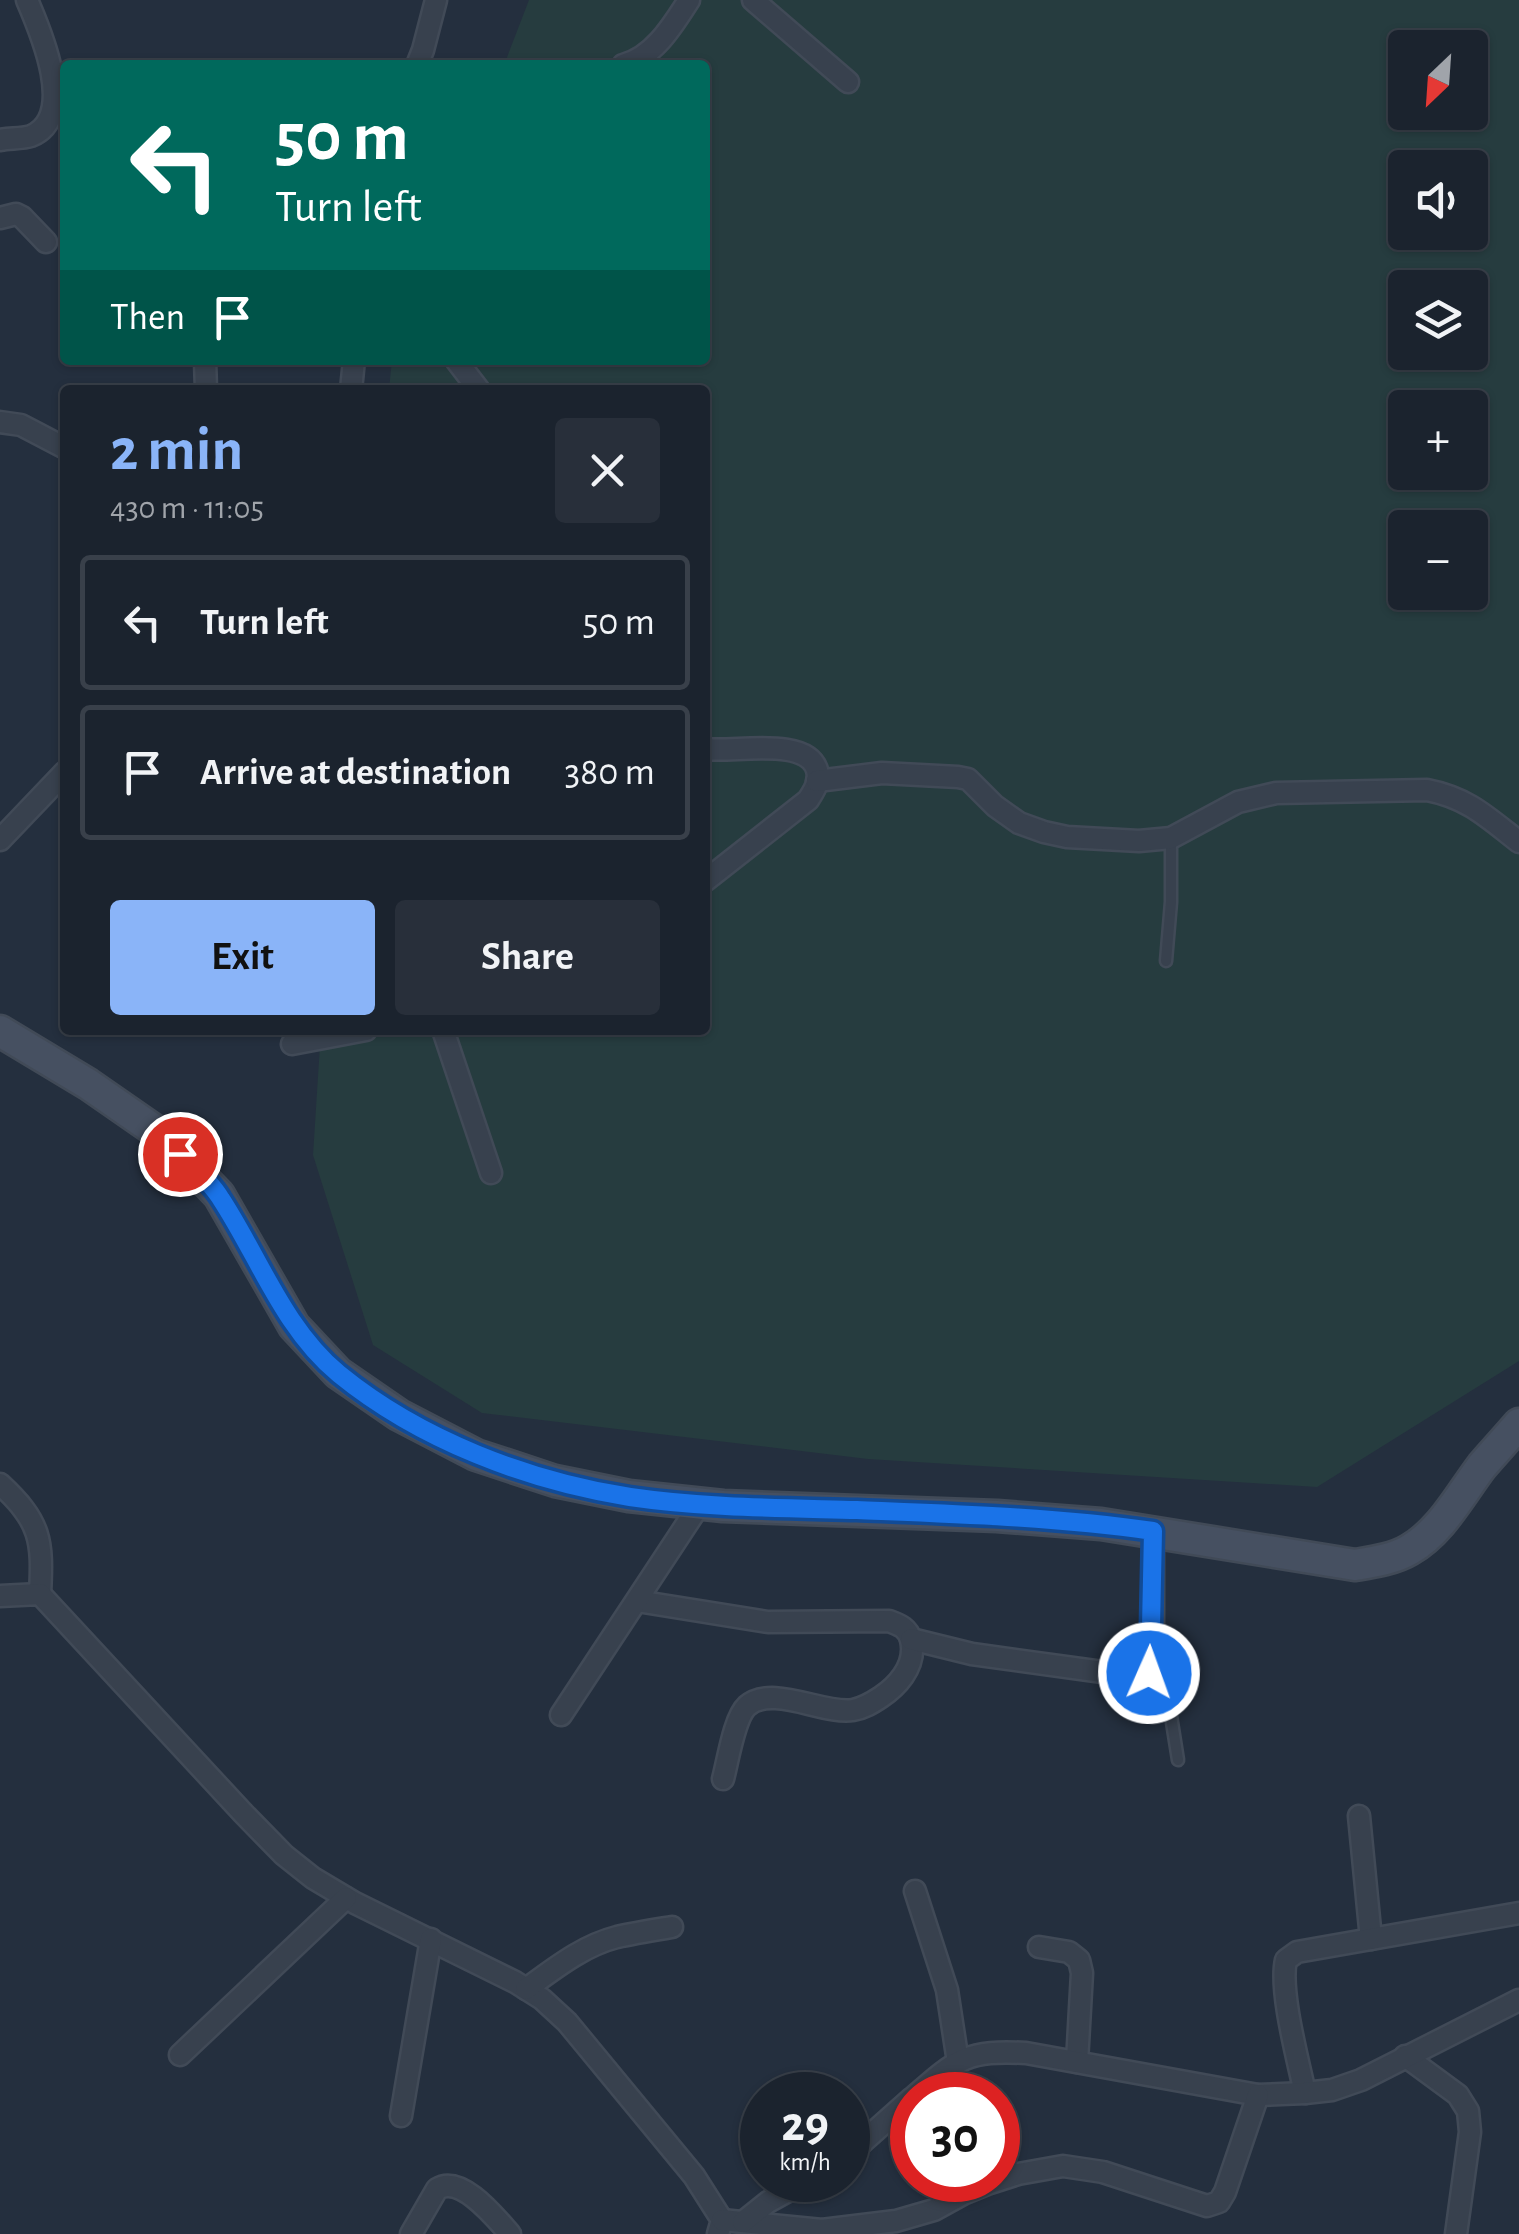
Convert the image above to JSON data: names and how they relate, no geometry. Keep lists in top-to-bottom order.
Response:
{
  "north": "bottom left",
  "page": {
    "map_buttons": ["+", "−"],
    "turn": ["50 m", "Turn left"],
    "then": "Then",
    "heading": ["2 min", "430 m · 11:05"],
    "list": [
      {
        "name": "Turn left",
        "value": "50 m"
      },
      {
        "name": "Arrive at destination",
        "value": "380 m"
      }
    ],
    "buttons": ["Exit", "Share"],
    "speed": "29 km/h",
    "limit": "30"
  }
}
